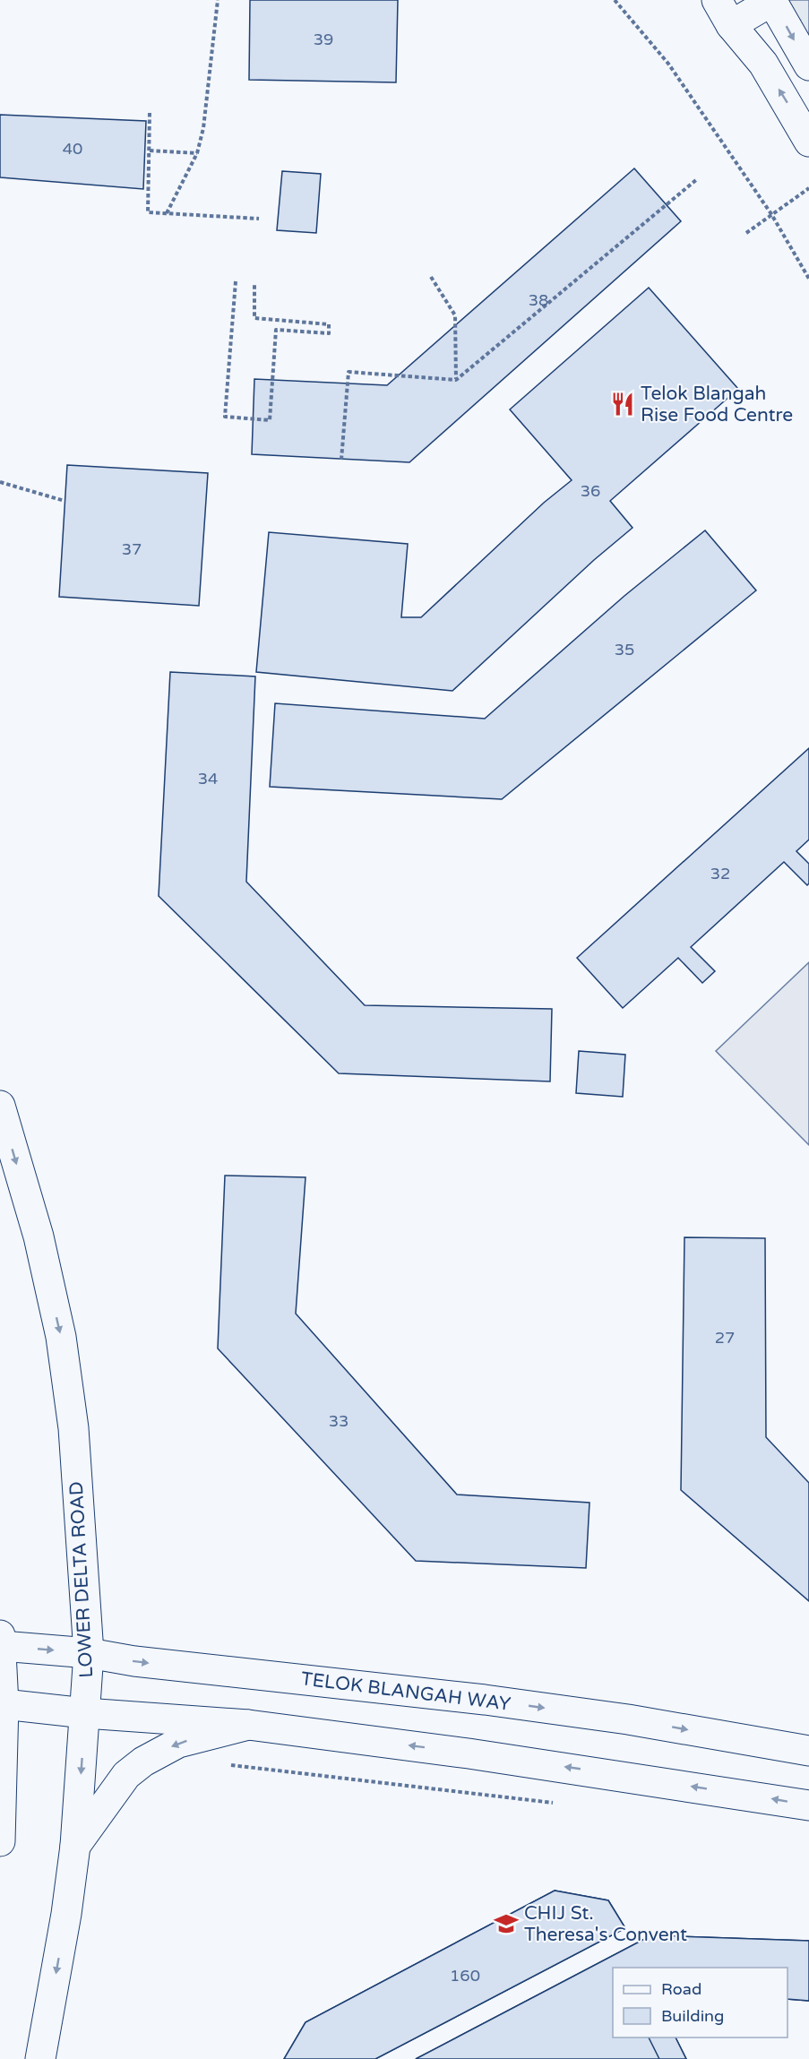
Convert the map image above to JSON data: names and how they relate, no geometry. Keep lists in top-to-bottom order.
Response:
{
  "streets": {
    "main road": ["LOWER DELTA ROAD", "TELOK BLANGAH WAY"]
  },
  "crossings": [
    ["LOWER DELTA ROAD", "TELOK BLANGAH WAY"]
  ],
  "one_way": ["LOWER DELTA ROAD"],
  "places": {
    "restaurant": ["Telok Blangah Rise Food Centre"],
    "school or university": ["CHIJ St. Theresa's Convent"]
  },
  "house_numbers": [
    "39",
    "40",
    "38",
    "36",
    "37",
    "35",
    "34",
    "32",
    "27",
    "33",
    "160"
  ],
  "legend": ["Road", "Building"]
}
